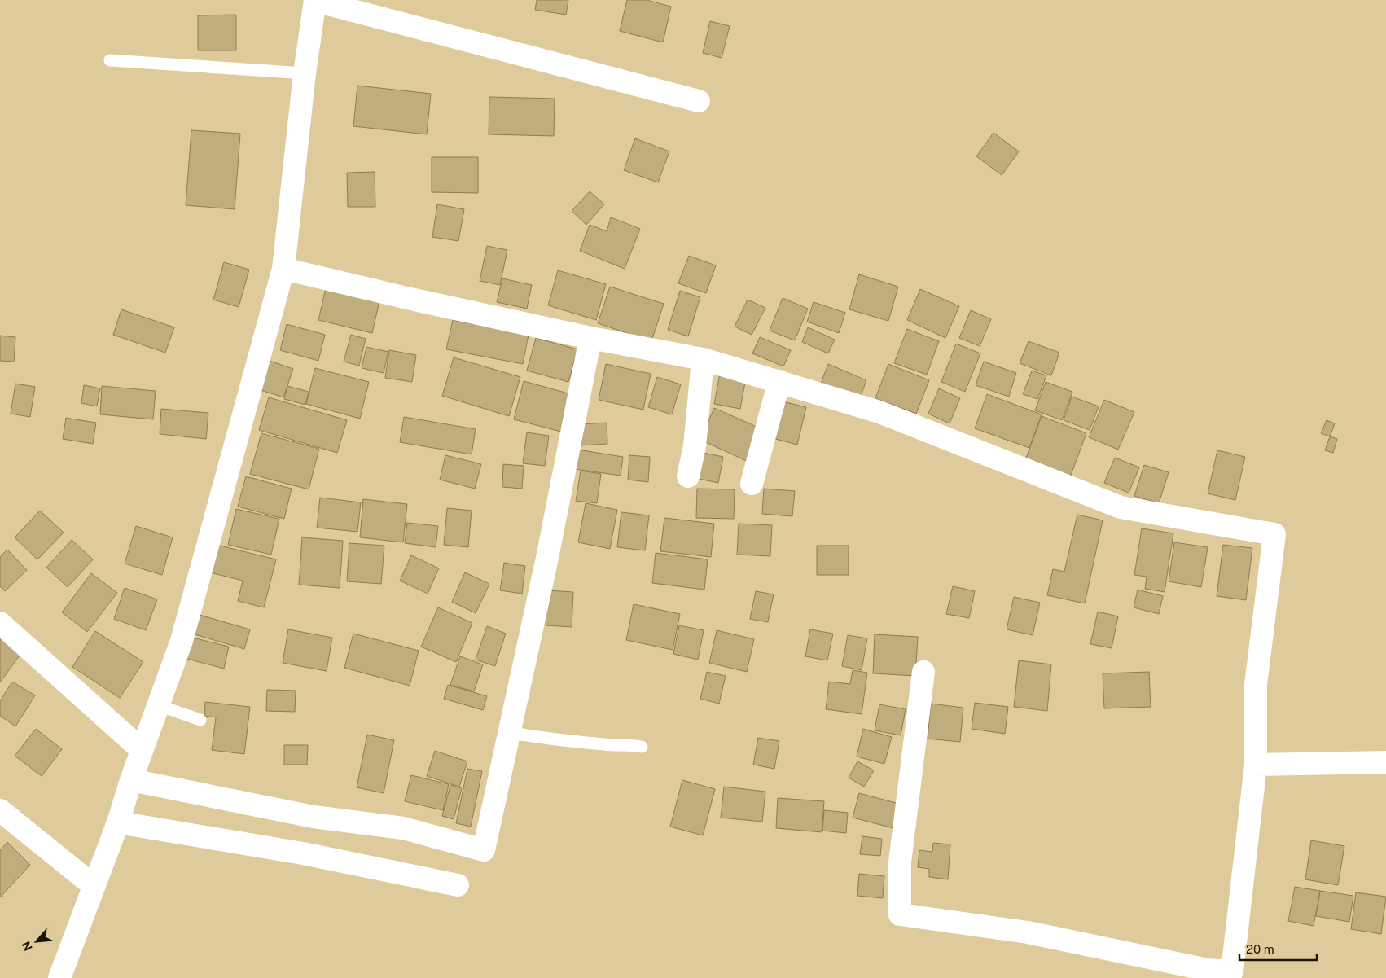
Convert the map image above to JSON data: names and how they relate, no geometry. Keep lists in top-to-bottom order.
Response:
{
  "scale_bar": "20 m",
  "north": "bottom left"
}
